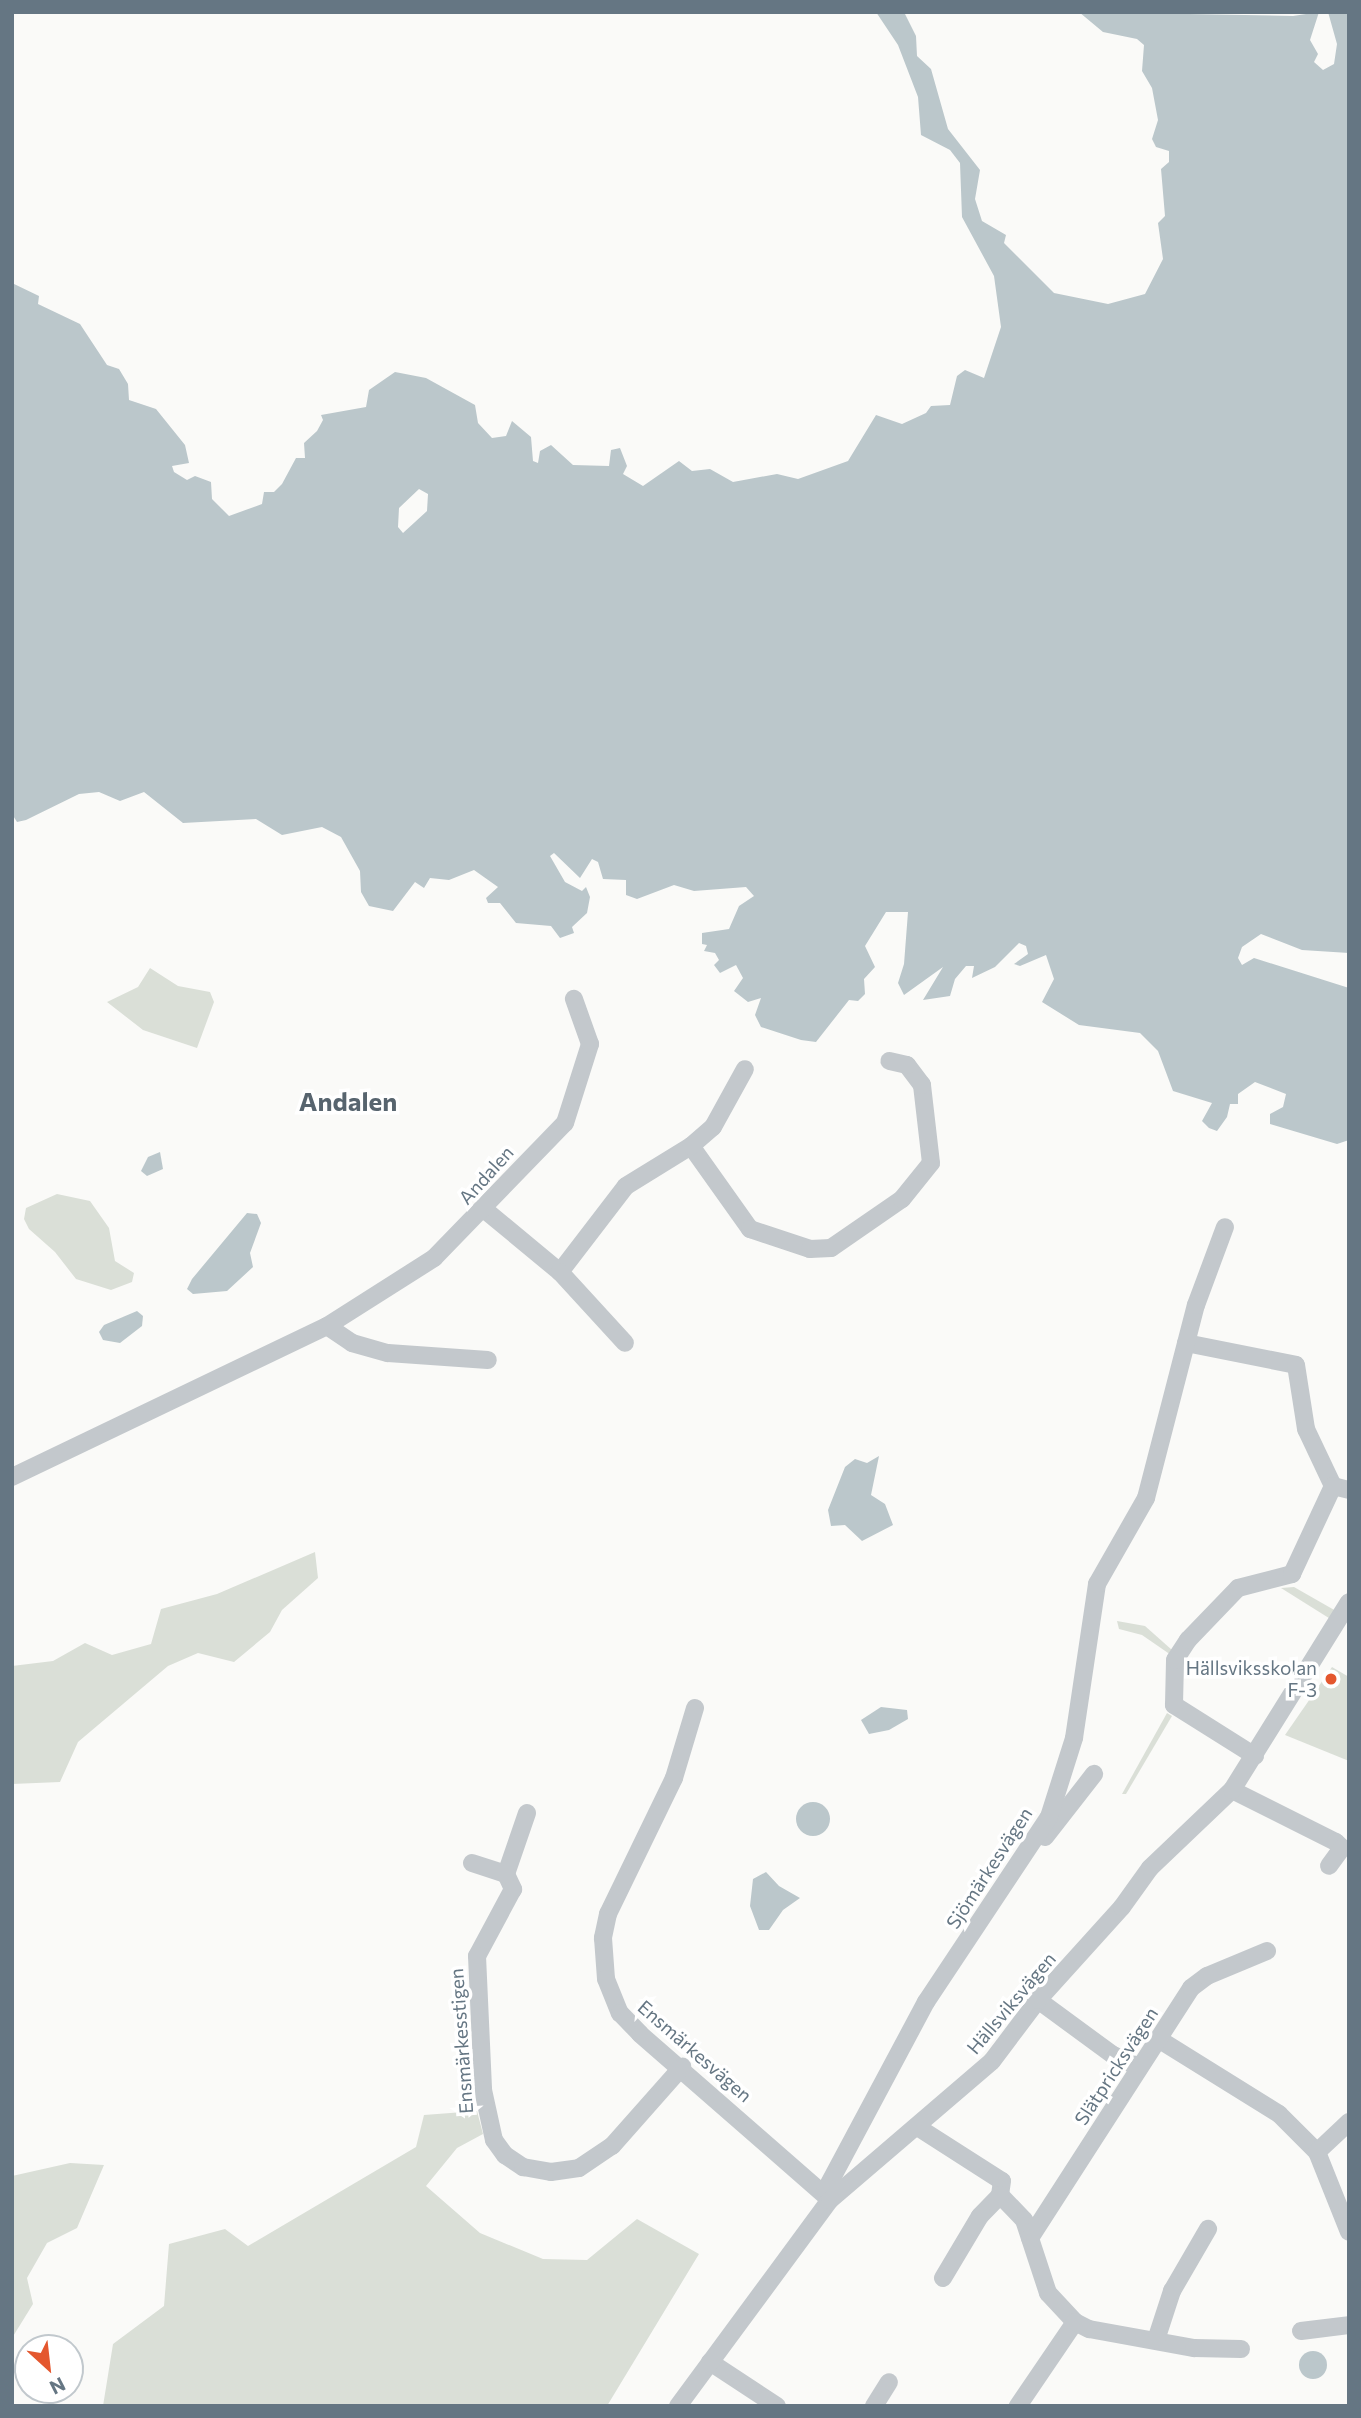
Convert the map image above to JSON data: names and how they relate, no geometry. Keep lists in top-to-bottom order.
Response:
{
  "streets": {
    "street": [
      "Andalen",
      "Sjömärkesvägen",
      "Hällsviksvägen",
      "Ensmärkesstigen",
      "Ensmärkesvägen",
      "Slätpricksvägen"
    ]
  },
  "crossings": [
    ["Sjömärkesvägen", "Hällsviksvägen"],
    ["Sjömärkesvägen", "Ensmärkesvägen"],
    ["Hällsviksvägen", "Ensmärkesvägen"],
    ["Ensmärkesstigen", "Ensmärkesvägen"]
  ],
  "districts": ["Andalen"],
  "places": ["Hällsviksskolan F-3"],
  "north": "bottom right"
}
